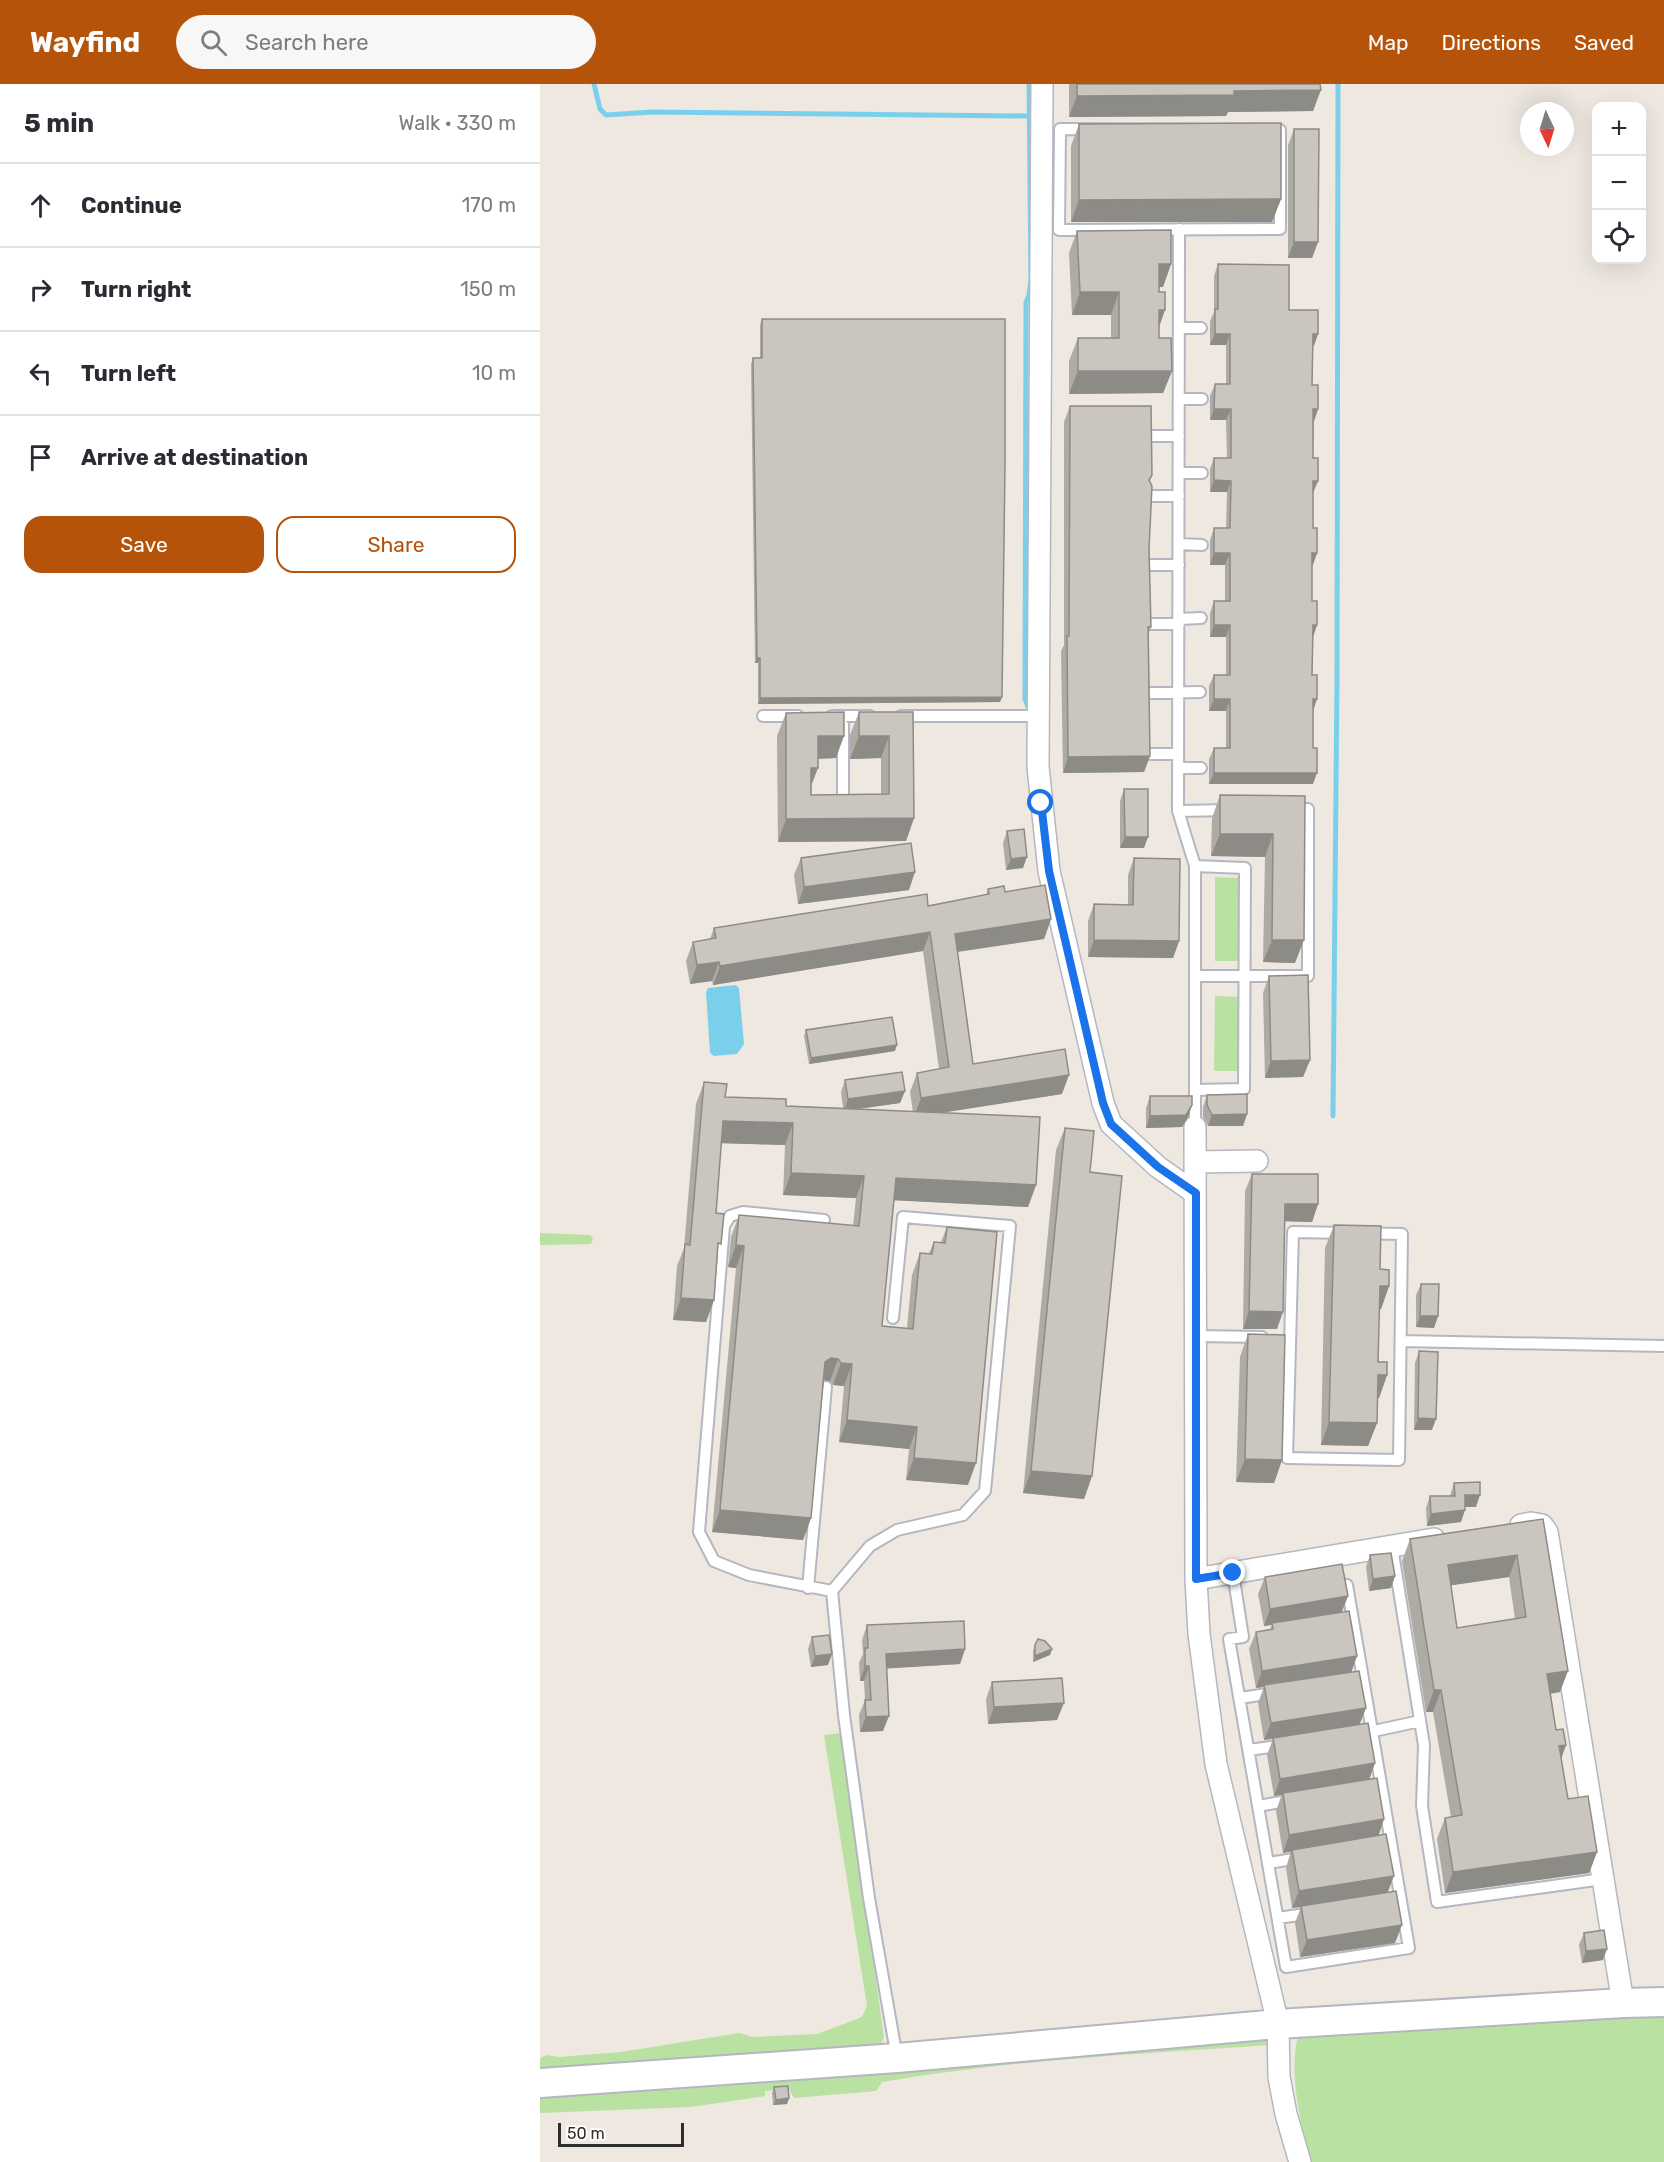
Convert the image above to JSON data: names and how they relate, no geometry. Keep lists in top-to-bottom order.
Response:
{
  "scale_bar": "50 m",
  "north": "bottom",
  "page": {
    "header": "Wayfind",
    "search": "Search here",
    "nav": ["Map", "Directions", "Saved"],
    "heading": ["5 min", "Walk · 330 m"],
    "map_buttons": ["+", "−"],
    "list": [
      ["Continue", "170 m"],
      ["Turn right", "150 m"],
      ["Turn left", "10 m"],
      "Arrive at destination"
    ],
    "buttons": ["Save", "Share"],
    "scale": "50 m"
  }
}
